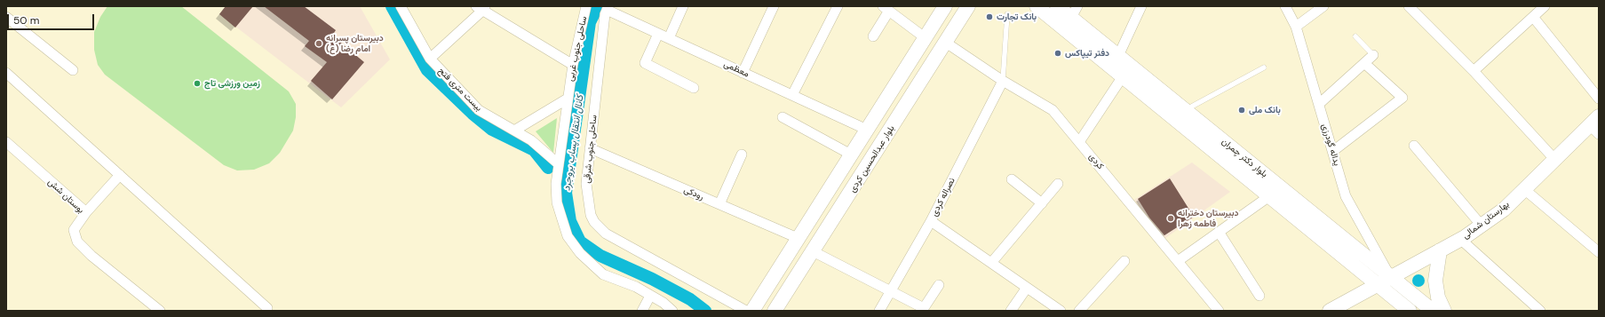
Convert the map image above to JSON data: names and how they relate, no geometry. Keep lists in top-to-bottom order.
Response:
{
  "streets": {
    "main road": ["بلوار دکتر چمران", "بلوار عبدالحسین کردی", "بهارستان شمالی"],
    "street": [
      "ساحلی جنوب غربی",
      "معظمی",
      "بیست متری فتح",
      "یداله گودرزی",
      "ساحلی جنوب شرقی",
      "کردی",
      "رودکی",
      "بوستان شش",
      "نصراله کردی"
    ]
  },
  "crossings": [
    ["ساحلی جنوب غربی", "بیست متری فتح"],
    ["معظمی", "ساحلی جنوب شرقی"],
    ["یداله گودرزی", "بلوار دکتر چمران"],
    ["یداله گودرزی", "بهارستان شمالی"],
    ["ساحلی جنوب شرقی", "رودکی"],
    ["بلوار دکتر چمران", "بهارستان شمالی"],
    ["بلوار عبدالحسین کردی", "کردی"],
    ["کردی", "نصراله کردی"]
  ],
  "water": ["کانال انتقال پساب بروجرد"],
  "places": [
    "بانک تجارت",
    "دبیرستان پسرانه امام رضا (ع)",
    "دفتر تیپاکس",
    "زمین ورزشی تاج",
    "بانک ملی",
    "دبیرستان دخترانه فاطمه زهرا"
  ],
  "scale_bar": "50 m"
}
